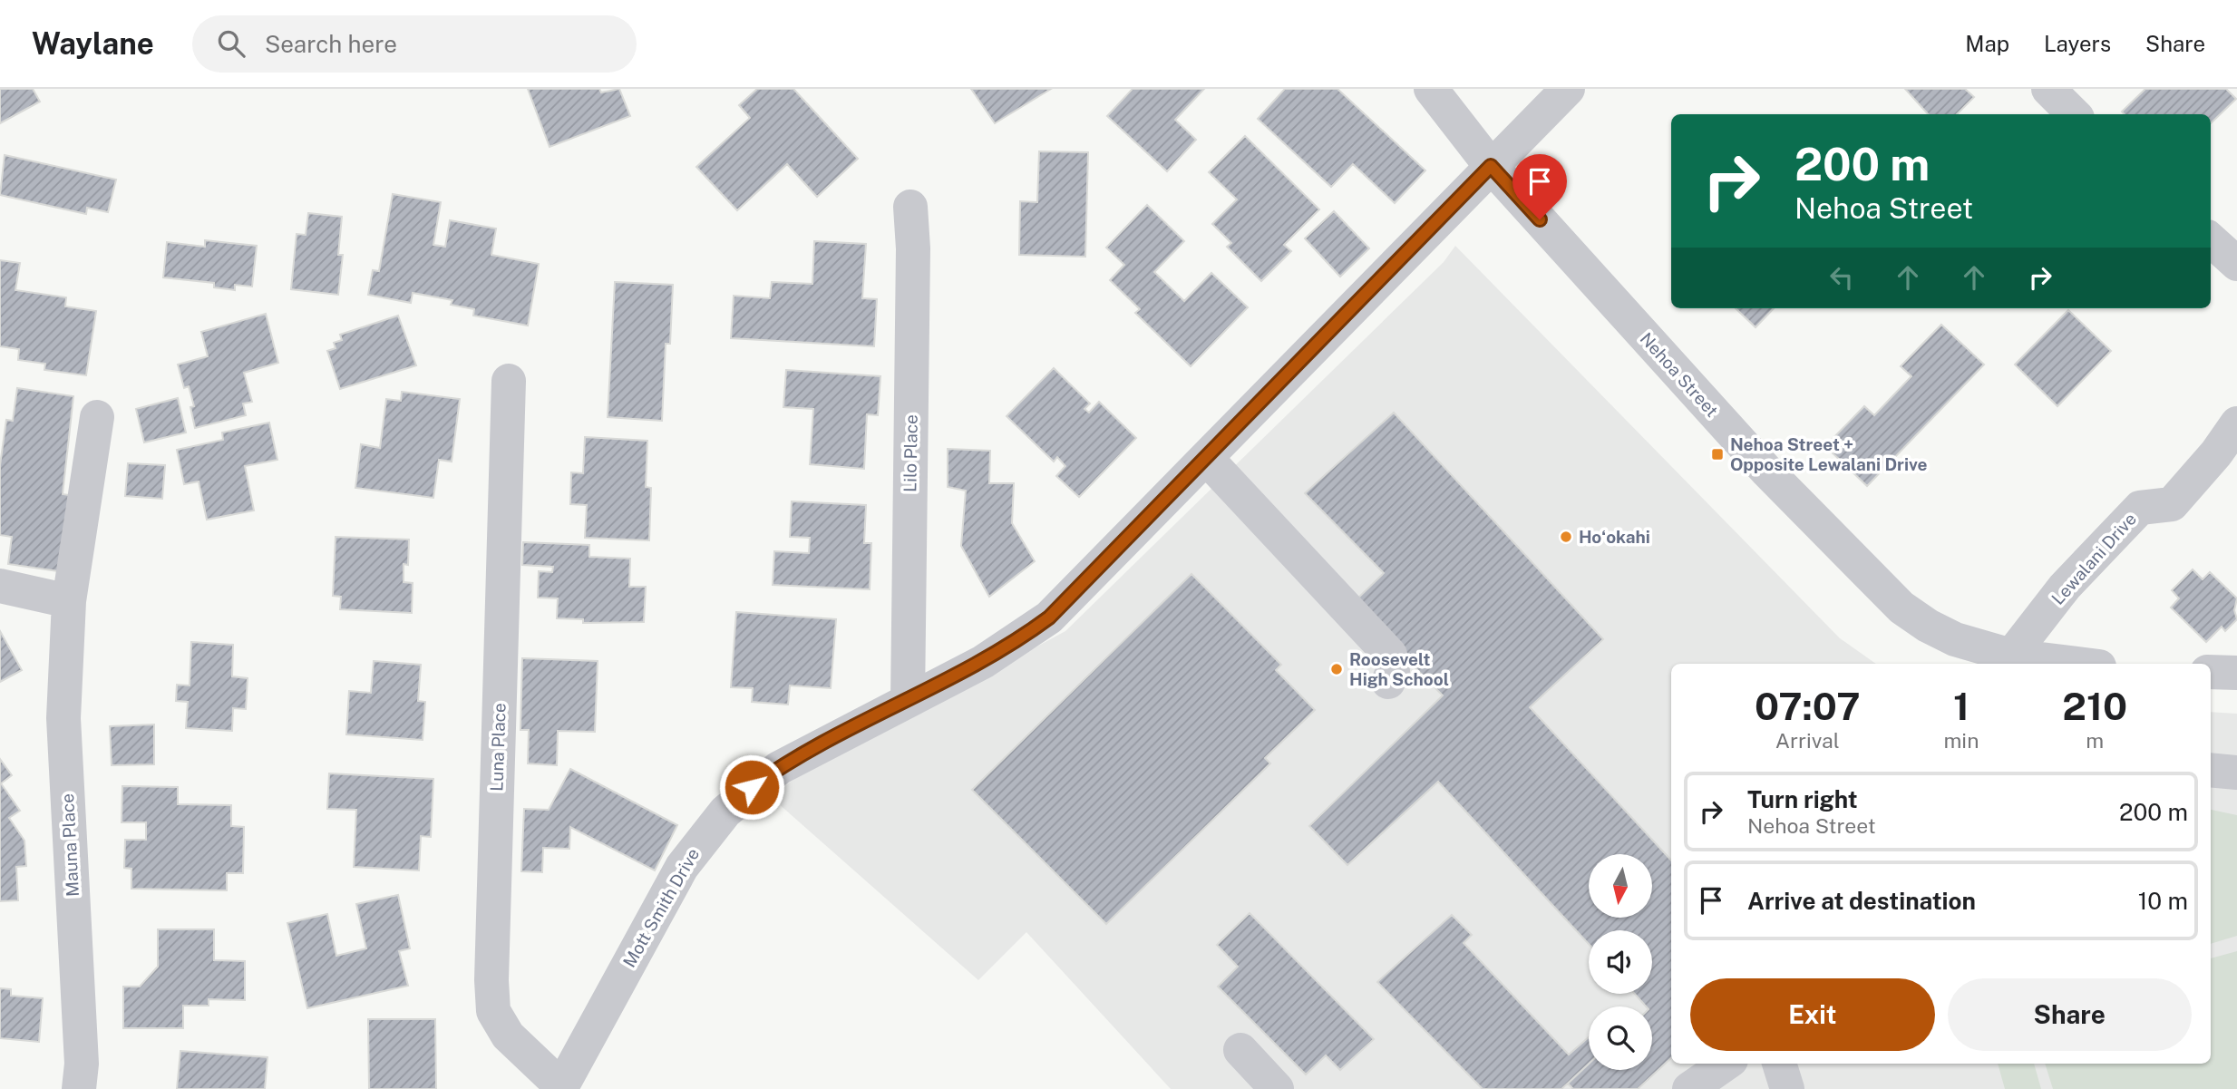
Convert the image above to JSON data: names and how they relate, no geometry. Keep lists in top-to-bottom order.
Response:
{
  "streets": {
    "street": [
      "Nehoa Street",
      "Lilo Place",
      "Lewalani Drive",
      "Luna Place",
      "Mauna Place",
      "Mott Smith Drive"
    ]
  },
  "crossings": [
    ["Nehoa Street", "Lewalani Drive"],
    ["Nehoa Street", "Mott Smith Drive"],
    ["Lilo Place", "Mott Smith Drive"],
    ["Luna Place", "Mott Smith Drive"]
  ],
  "places": {
    "transit": ["Nehoa Street + Opposite Lewalani Drive"],
    "other": ["Hoʻokahi", "Roosevelt High School"]
  },
  "north": "bottom",
  "page": {
    "header": "Waylane",
    "search": "Search here",
    "nav": ["Map", "Layers", "Share"],
    "turn": ["200 m", "Nehoa Street"],
    "eta": [
      "07:07",
      "Arrival",
      "1",
      "min",
      "210",
      "m"
    ],
    "list": [
      {
        "name": "Turn right",
        "note": "Nehoa Street",
        "value": "200 m"
      },
      {
        "name": "Arrive at destination",
        "value": "10 m"
      }
    ],
    "buttons": ["Exit", "Share"]
  }
}
